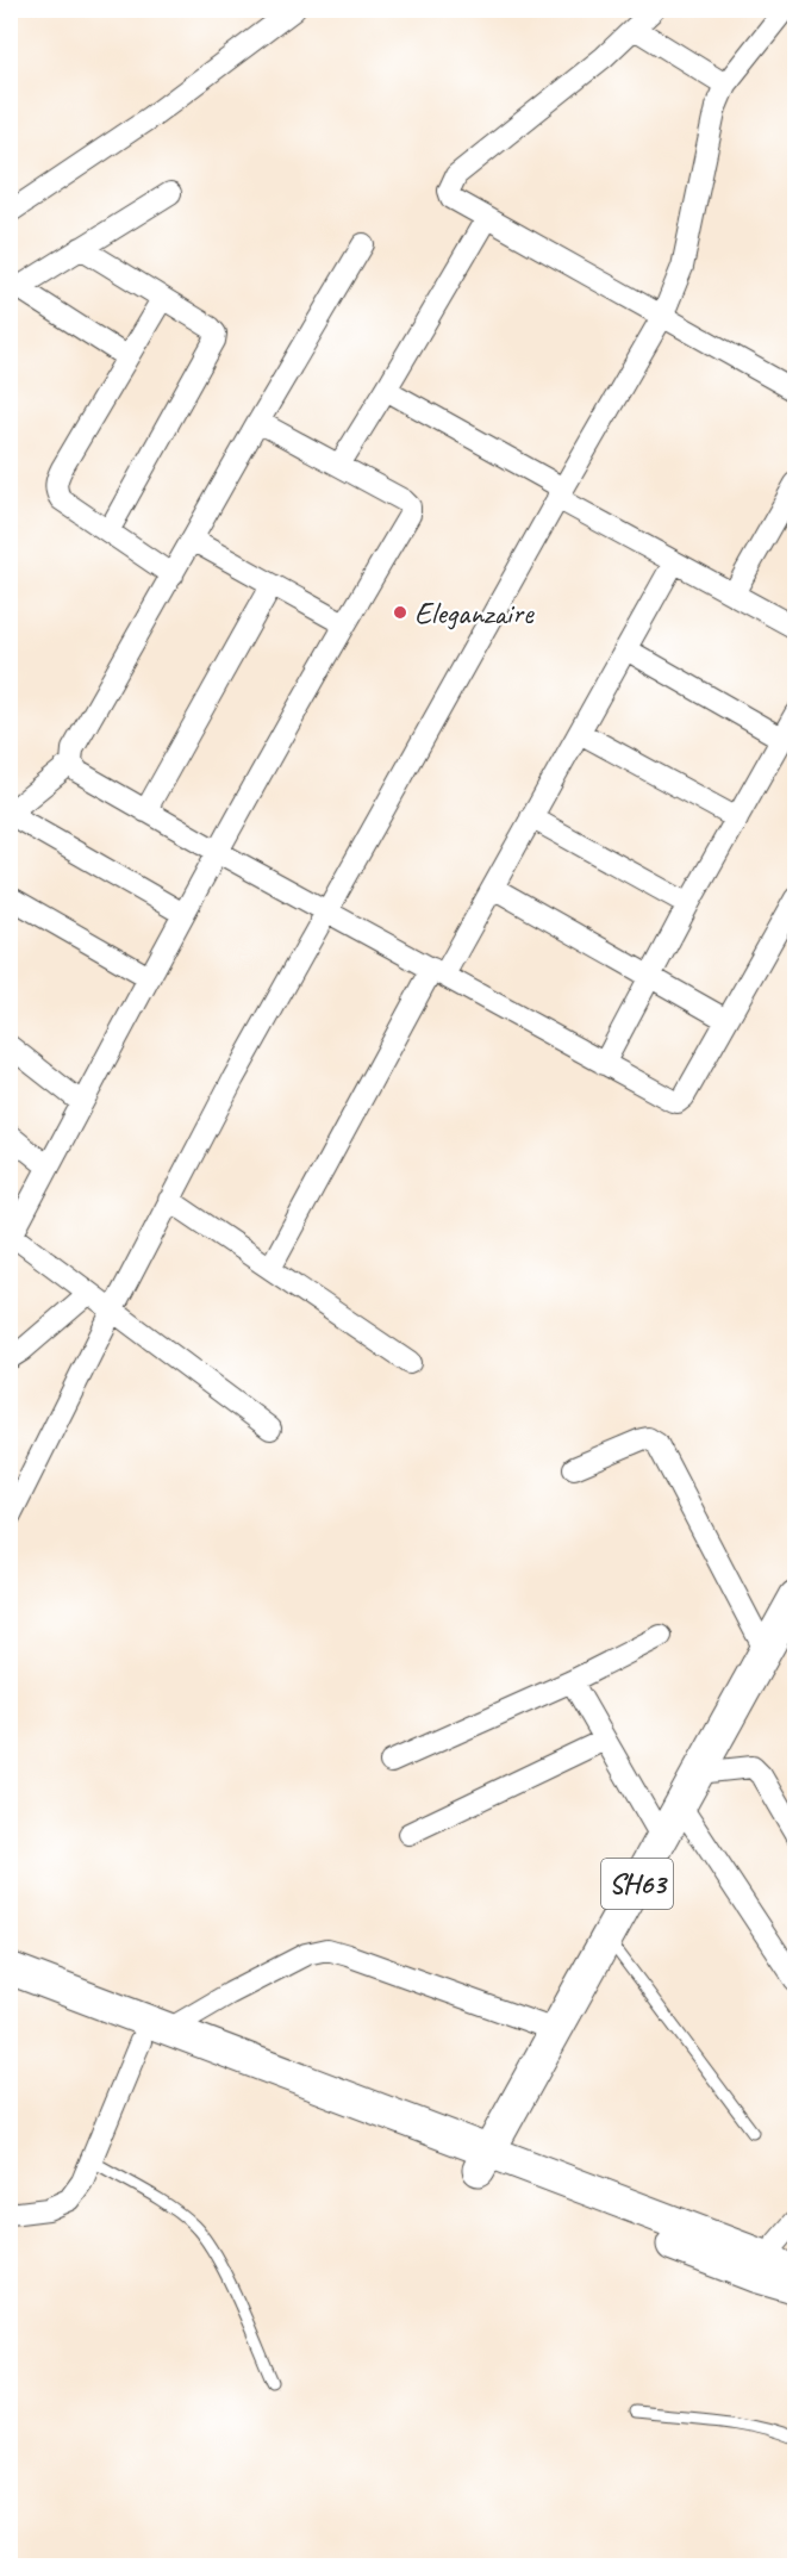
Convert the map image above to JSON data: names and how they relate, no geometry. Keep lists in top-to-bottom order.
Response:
{
  "streets": {
    "main road": ["SH63"]
  },
  "places": ["Eleganzaire"]
}
